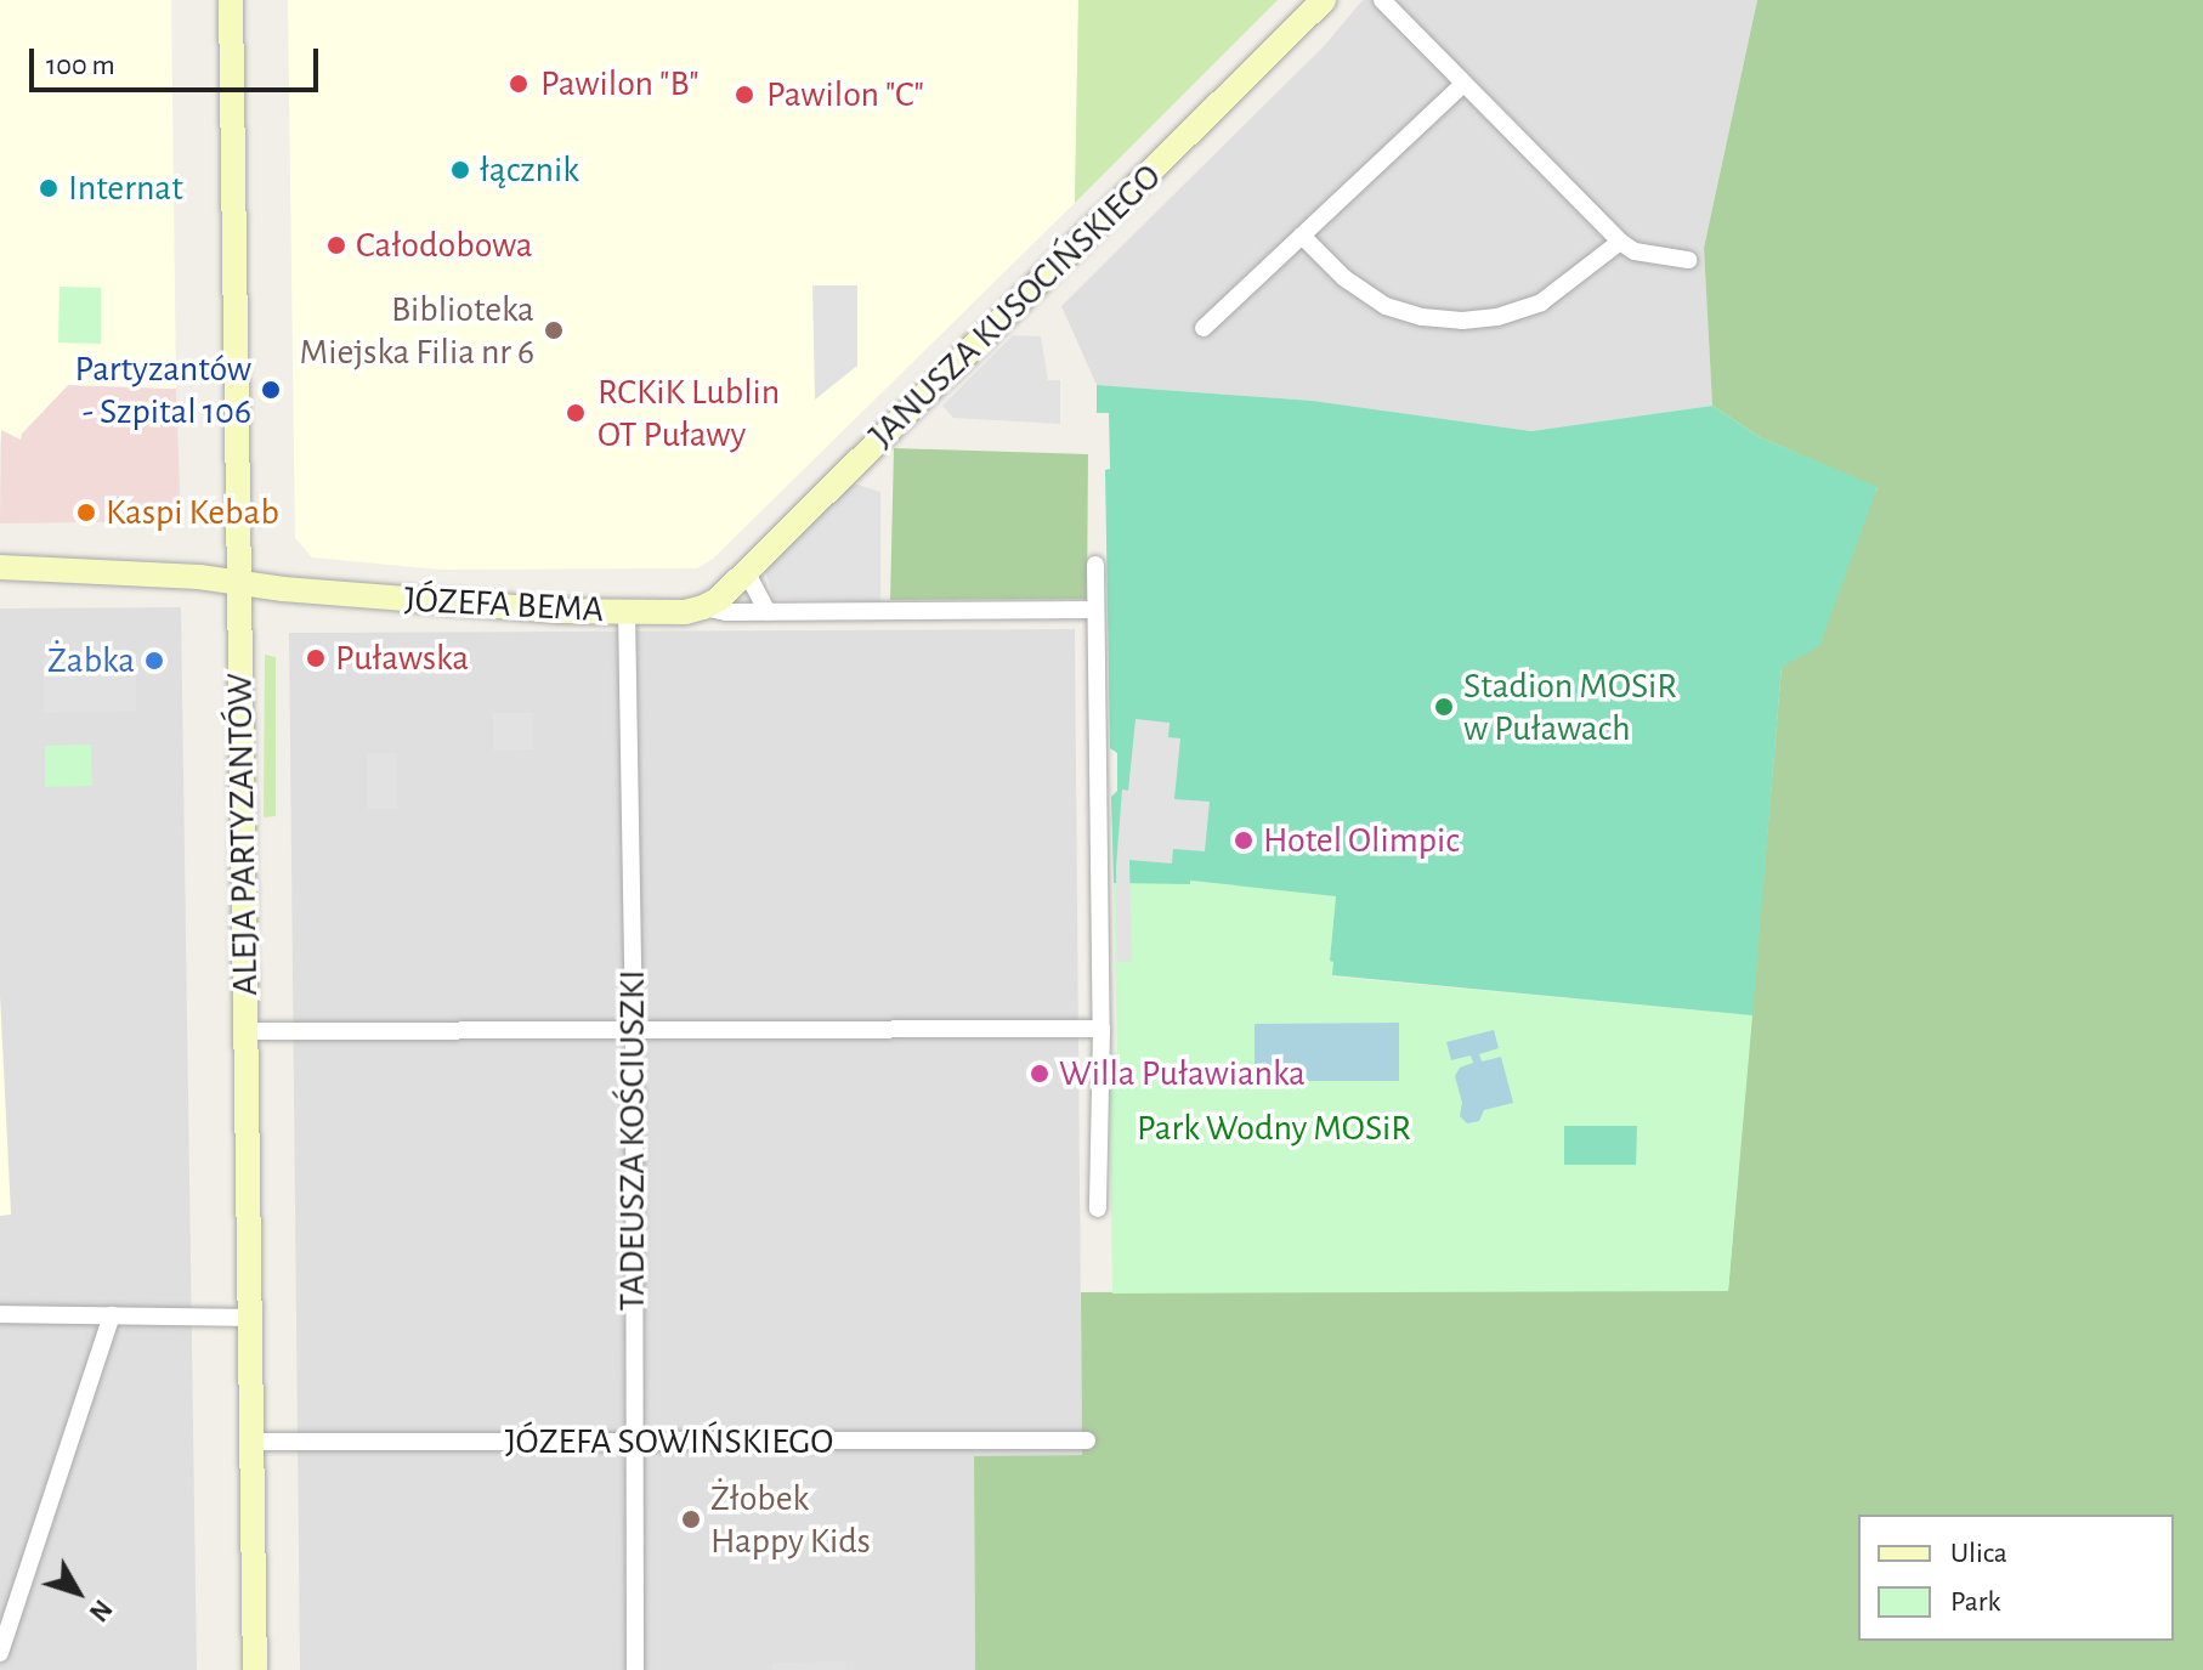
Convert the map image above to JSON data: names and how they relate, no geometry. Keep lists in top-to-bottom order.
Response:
{
  "streets": {
    "main road": ["JANUSZA KUSOCIŃSKIEGO", "JÓZEFA BEMA", "ALEJA PARTYZANTÓW"],
    "street": ["TADEUSZA KOŚCIUSZKI", "JÓZEFA SOWIŃSKIEGO"]
  },
  "crossings": [
    ["JANUSZA KUSOCIŃSKIEGO", "JÓZEFA BEMA"],
    ["JÓZEFA BEMA", "ALEJA PARTYZANTÓW"],
    ["JÓZEFA BEMA", "TADEUSZA KOŚCIUSZKI"],
    ["ALEJA PARTYZANTÓW", "JÓZEFA SOWIŃSKIEGO"],
    ["TADEUSZA KOŚCIUSZKI", "JÓZEFA SOWIŃSKIEGO"]
  ],
  "parks": ["Park Wodny MOSiR"],
  "places": [
    "Pawilon \"B\"",
    "Pawilon \"C\"",
    "łącznik",
    "Internat",
    "Całodobowa",
    "Biblioteka Miejska Filia nr 6",
    "Partyzantów - Szpital 106",
    "RCKiK Lublin OT Puławy",
    "Kaspi Kebab",
    "Puławska",
    "Żabka",
    "Stadion MOSiR w Puławach",
    "Hotel Olimpic",
    "Willa Puławianka",
    "Żłobek Happy Kids"
  ],
  "legend": ["Ulica", "Park"],
  "scale_bar": "100 m",
  "north": "bottom right"
}
